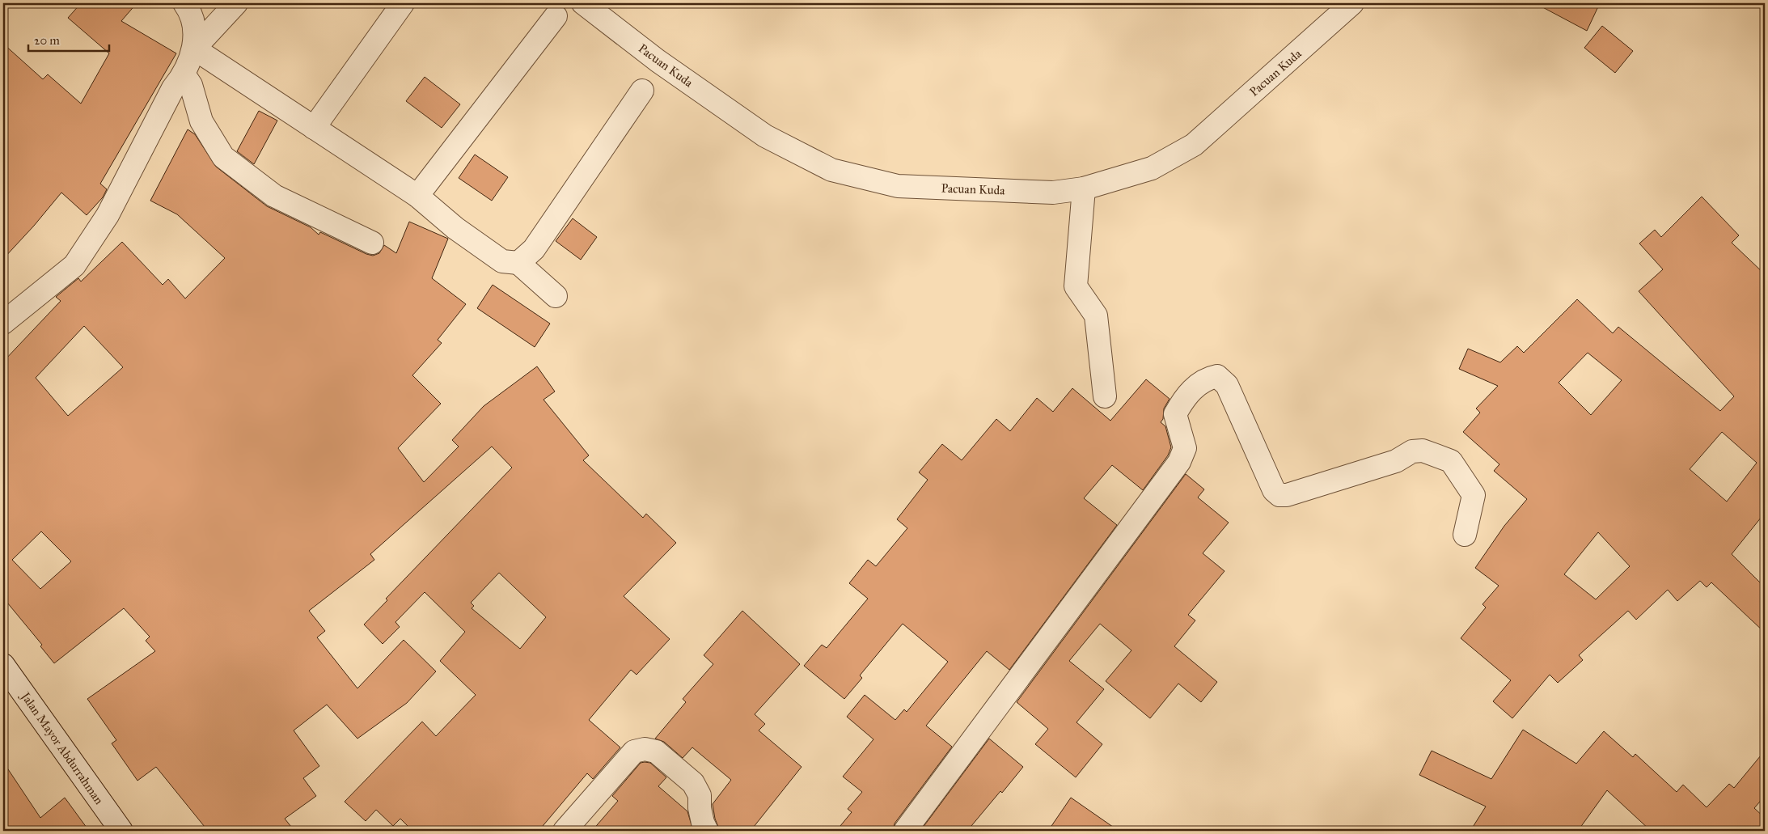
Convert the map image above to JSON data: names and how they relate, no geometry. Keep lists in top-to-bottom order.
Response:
{
  "streets": {
    "street": ["Pacuan Kuda", "Jalan Mayor Abdurrahman"]
  },
  "scale_bar": "20 m"
}
